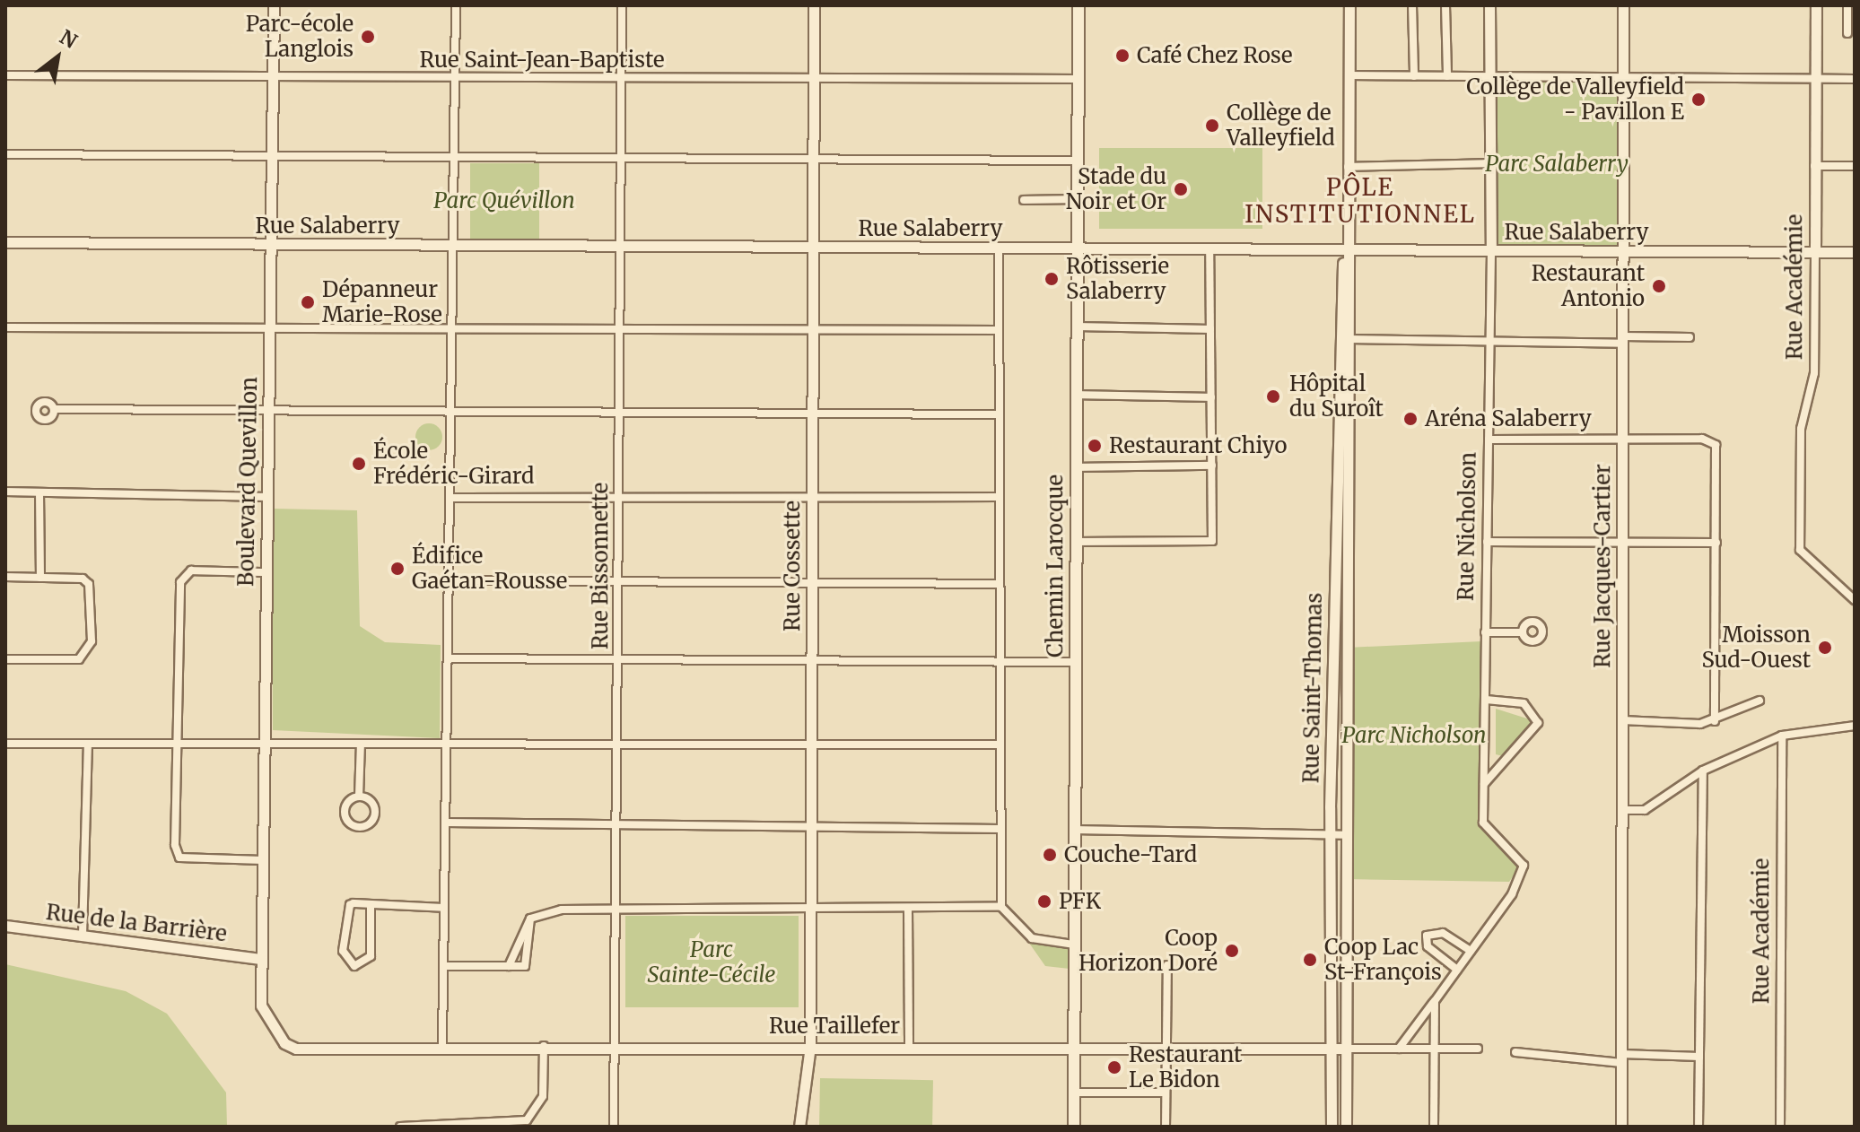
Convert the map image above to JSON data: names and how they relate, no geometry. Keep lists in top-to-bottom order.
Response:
{
  "streets": {
    "main road": ["Chemin Larocque"],
    "street": [
      "Rue Saint-Jean-Baptiste",
      "Rue Salaberry",
      "Rue Académie",
      "Boulevard Quevillon",
      "Rue Nicholson",
      "Rue Bissonnette",
      "Rue Cossette",
      "Rue Jacques-Cartier",
      "Rue Saint-Thomas",
      "Rue de la Barrière",
      "Rue Taillefer"
    ]
  },
  "crossings": [
    ["Rue Saint-Jean-Baptiste", "Boulevard Quevillon"],
    ["Rue Saint-Jean-Baptiste", "Rue Bissonnette"],
    ["Rue Saint-Jean-Baptiste", "Rue Cossette"],
    ["Rue Saint-Jean-Baptiste", "Chemin Larocque"],
    ["Rue Salaberry", "Rue Académie"],
    ["Rue Salaberry", "Boulevard Quevillon"],
    ["Rue Salaberry", "Rue Nicholson"],
    ["Rue Salaberry", "Rue Bissonnette"],
    ["Rue Salaberry", "Rue Cossette"],
    ["Rue Salaberry", "Chemin Larocque"],
    ["Rue Salaberry", "Rue Jacques-Cartier"],
    ["Rue Salaberry", "Rue Saint-Thomas"],
    ["Boulevard Quevillon", "Rue de la Barrière"],
    ["Boulevard Quevillon", "Rue Taillefer"],
    ["Rue Bissonnette", "Rue Taillefer"],
    ["Rue Cossette", "Rue Taillefer"],
    ["Chemin Larocque", "Rue Taillefer"],
    ["Rue Saint-Thomas", "Rue Taillefer"],
    ["Rue de la Barrière", "Rue Taillefer"]
  ],
  "districts": ["PÔLE INSTITUTIONNEL"],
  "parks": [
    "Parc Salaberry",
    "Parc Quévillon",
    "Parc Nicholson",
    "Parc Sainte-Cécile"
  ],
  "places": [
    "Parc-école Langlois",
    "Café Chez Rose",
    "Collège de Valleyfield - Pavillon E",
    "Collège de Valleyfield",
    "Stade du Noir et Or",
    "Rôtisserie Salaberry",
    "Restaurant Antonio",
    "Dépanneur Marie-Rose",
    "Hôpital du Suroît",
    "Aréna Salaberry",
    "Restaurant Chiyo",
    "École Frédéric-Girard",
    "Édifice Gaétan-Rousse",
    "Moisson Sud-Ouest",
    "Couche-Tard",
    "PFK",
    "Coop Horizon Doré",
    "Coop Lac St-François",
    "Restaurant Le Bidon"
  ],
  "north": "top right"
}
